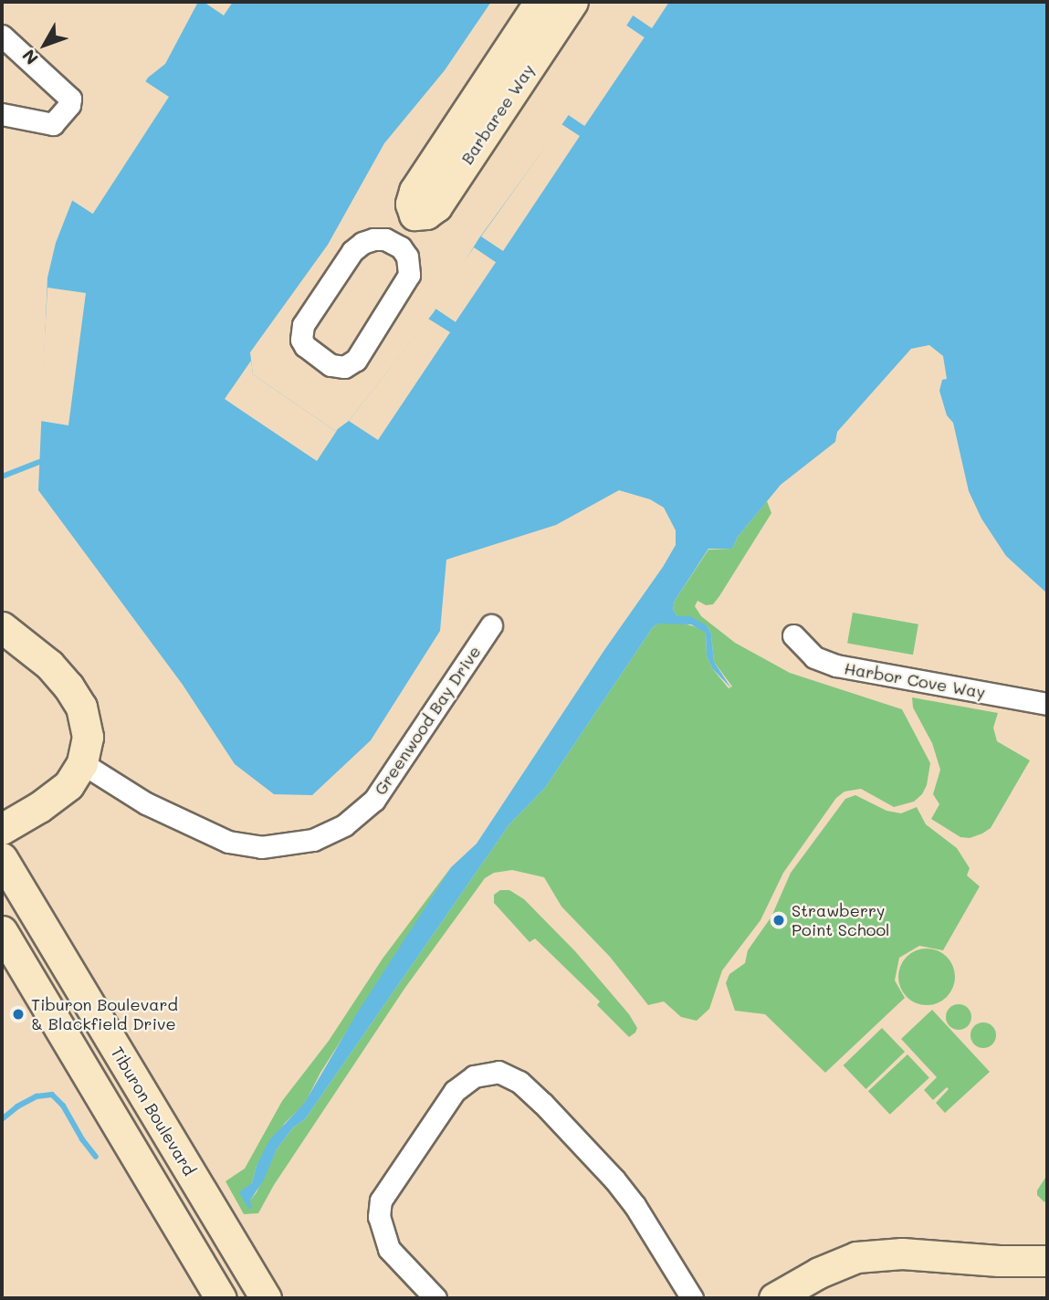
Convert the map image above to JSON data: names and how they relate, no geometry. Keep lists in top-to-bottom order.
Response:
{
  "streets": {
    "street": [
      "Barbaree Way",
      "Harbor Cove Way",
      "Greenwood Bay Drive",
      "Tiburon Boulevard"
    ]
  },
  "places": ["Strawberry Point School", "Tiburon Boulevard & Blackfield Drive"],
  "north": "bottom left"
}
